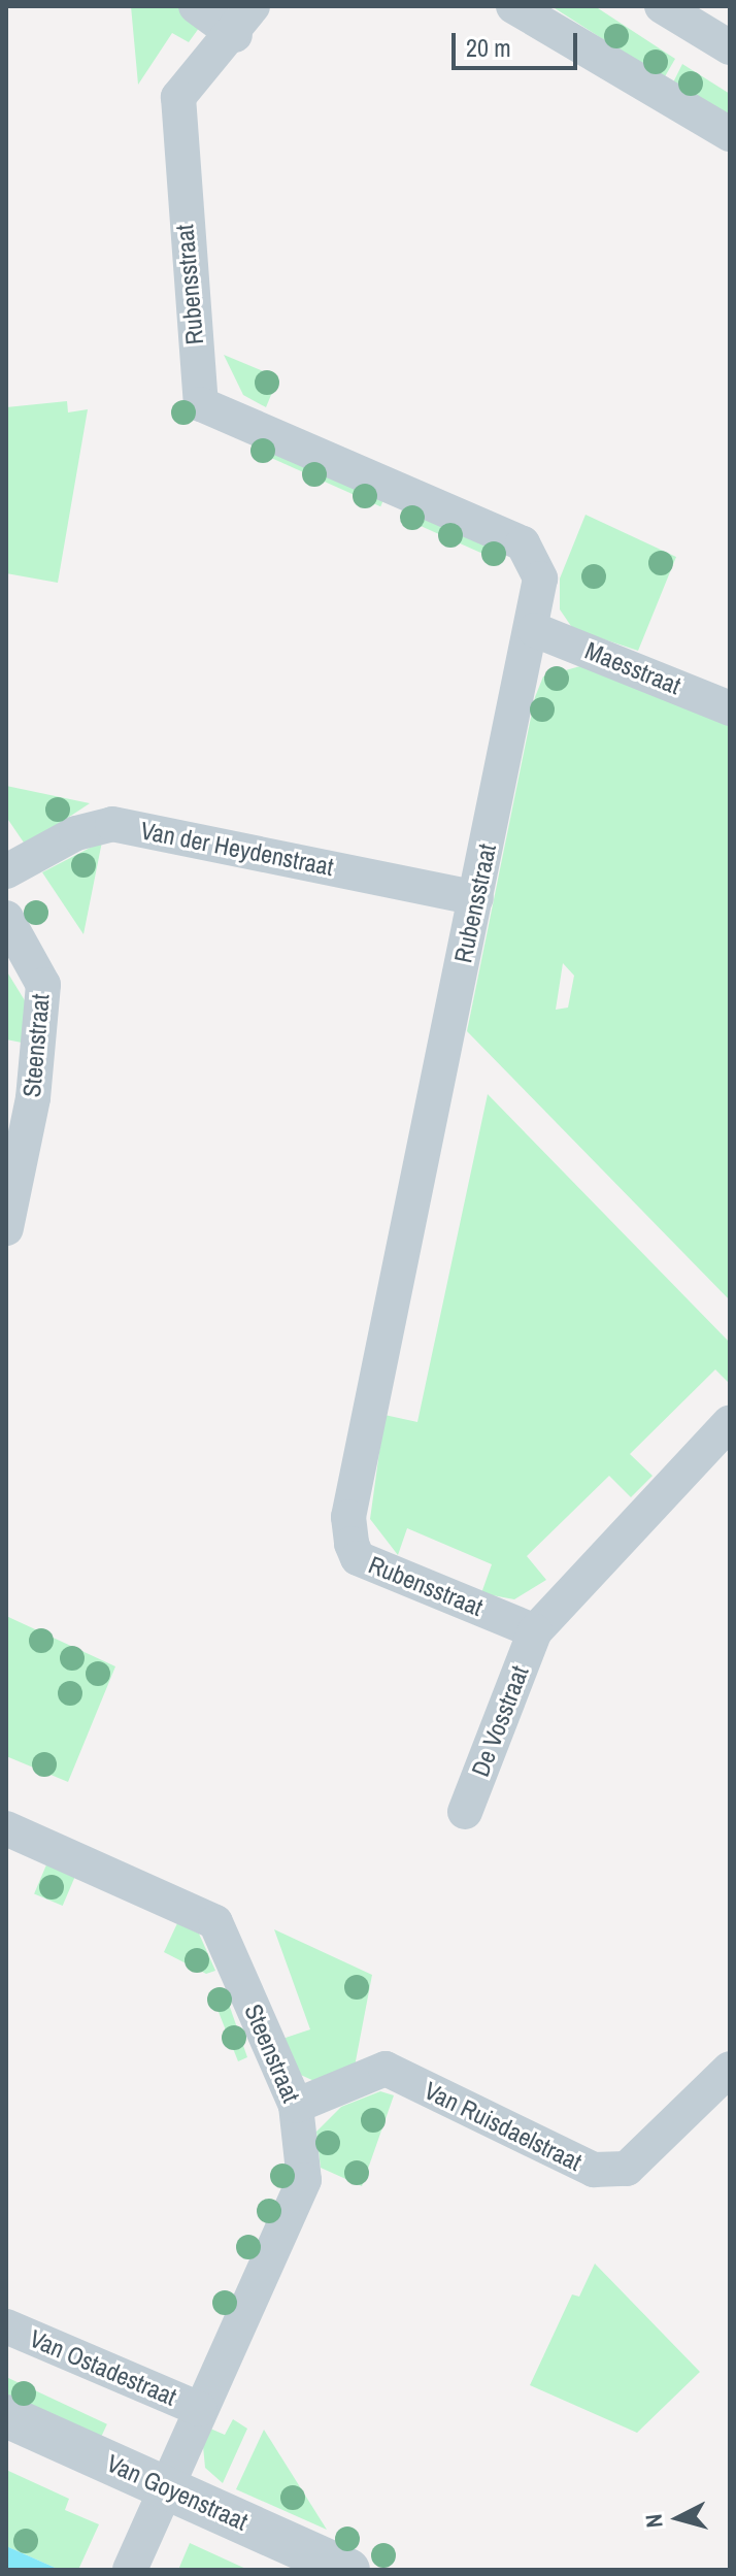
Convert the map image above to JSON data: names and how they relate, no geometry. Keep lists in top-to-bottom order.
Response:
{
  "streets": {
    "street": [
      "Rubensstraat",
      "Maesstraat",
      "Van der Heydenstraat",
      "Steenstraat",
      "De Vosstraat",
      "Van Ruisdaelstraat",
      "Van Ostadestraat",
      "Van Goyenstraat"
    ]
  },
  "crossings": [
    ["Rubensstraat", "Maesstraat"],
    ["Rubensstraat", "Van der Heydenstraat"],
    ["Rubensstraat", "De Vosstraat"],
    ["Steenstraat", "Van Ruisdaelstraat"],
    ["Steenstraat", "Van Ostadestraat"],
    ["Steenstraat", "Van Goyenstraat"]
  ],
  "scale_bar": "20 m",
  "north": "left"
}
